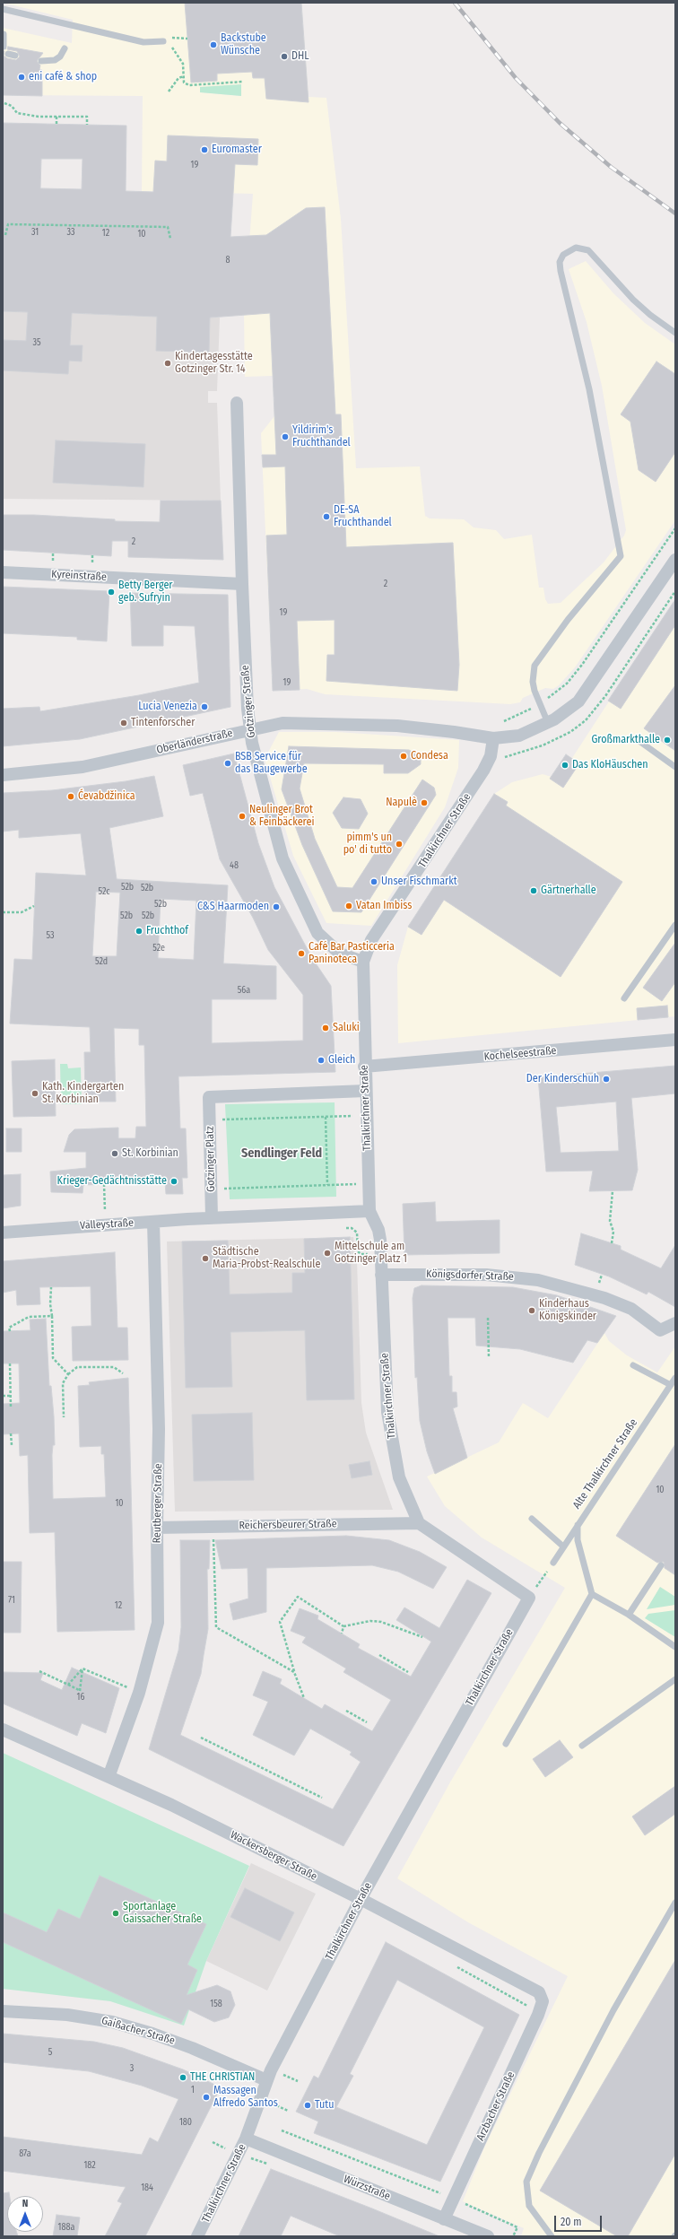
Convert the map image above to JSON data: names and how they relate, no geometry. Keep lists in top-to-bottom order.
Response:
{
  "streets": {
    "street": [
      "Kyreinstraße",
      "Gotzinger Straße",
      "Oberländerstraße",
      "Thalkirchner Straße",
      "Kochelseestraße",
      "Gotzinger Platz",
      "Valleystraße",
      "Königsdorfer Straße",
      "Reutberger Straße",
      "Reichersbeurer Straße",
      "Wackersberger Straße",
      "Gaißacher Straße",
      "Arzbacher Straße",
      "Würzstraße"
    ],
    "lane": ["Alte Thalkirchner Straße"]
  },
  "crossings": [
    ["Kyreinstraße", "Gotzinger Straße"],
    ["Gotzinger Straße", "Oberländerstraße"],
    ["Gotzinger Straße", "Thalkirchner Straße"],
    ["Oberländerstraße", "Thalkirchner Straße"],
    ["Thalkirchner Straße", "Kochelseestraße"],
    ["Thalkirchner Straße", "Gotzinger Platz"],
    ["Thalkirchner Straße", "Königsdorfer Straße"],
    ["Thalkirchner Straße", "Reichersbeurer Straße"],
    ["Thalkirchner Straße", "Wackersberger Straße"],
    ["Thalkirchner Straße", "Gaißacher Straße"],
    ["Thalkirchner Straße", "Würzstraße"],
    ["Gotzinger Platz", "Valleystraße"],
    ["Valleystraße", "Reutberger Straße"],
    ["Reutberger Straße", "Reichersbeurer Straße"],
    ["Reutberger Straße", "Wackersberger Straße"],
    ["Wackersberger Straße", "Arzbacher Straße"],
    ["Arzbacher Straße", "Würzstraße"]
  ],
  "districts": ["Sendlinger Feld"],
  "places": [
    "Backstube Wünsche",
    "DHL",
    "eni café & shop",
    "Euromaster",
    "Kindertagesstätte Gotzinger Str. 14",
    "Yildirim's Fruchthandel",
    "DE-SA Fruchthandel",
    "Betty Berger geb. Sufryin",
    "Lucia Venezia",
    "Tintenforscher",
    "Großmarkthalle",
    "Condesa",
    "BSB Service für das Baugewerbe",
    "Das KloHäuschen",
    "Ćevabdžinica",
    "Napulè",
    "Neulinger Brot & Feinbäckerei",
    "pimm's un po' di tutto",
    "Unser Fischmarkt",
    "Gärtnerhalle",
    "Vatan Imbiss",
    "C&S Haarmoden",
    "Fruchthof",
    "Café Bar Pasticceria Paninoteca",
    "Saluki",
    "Gleich",
    "Der Kinderschuh",
    "Kath. Kindergarten St. Korbinian",
    "St. Korbinian",
    "Krieger-Gedächtnisstätte",
    "Mittelschule am Gotzinger Platz 1",
    "Städtische Maria-Probst-Realschule",
    "Kinderhaus Königskinder",
    "Sportanlage Gaissacher Straße",
    "THE CHRISTIAN",
    "Massagen Alfredo Santos",
    "Tutu"
  ],
  "house_numbers": [
    "19",
    "31",
    "33",
    "12",
    "10",
    "8",
    "35",
    "2",
    "2",
    "19",
    "19",
    "48",
    "52b",
    "52b",
    "52c",
    "52b",
    "52b",
    "52b",
    "53",
    "52e",
    "52d",
    "56a",
    "10",
    "10",
    "71",
    "12",
    "16",
    "158",
    "5",
    "3",
    "1",
    "180",
    "87a",
    "182",
    "184",
    "188a"
  ],
  "scale_bar": "20 m",
  "north": "top"
}
